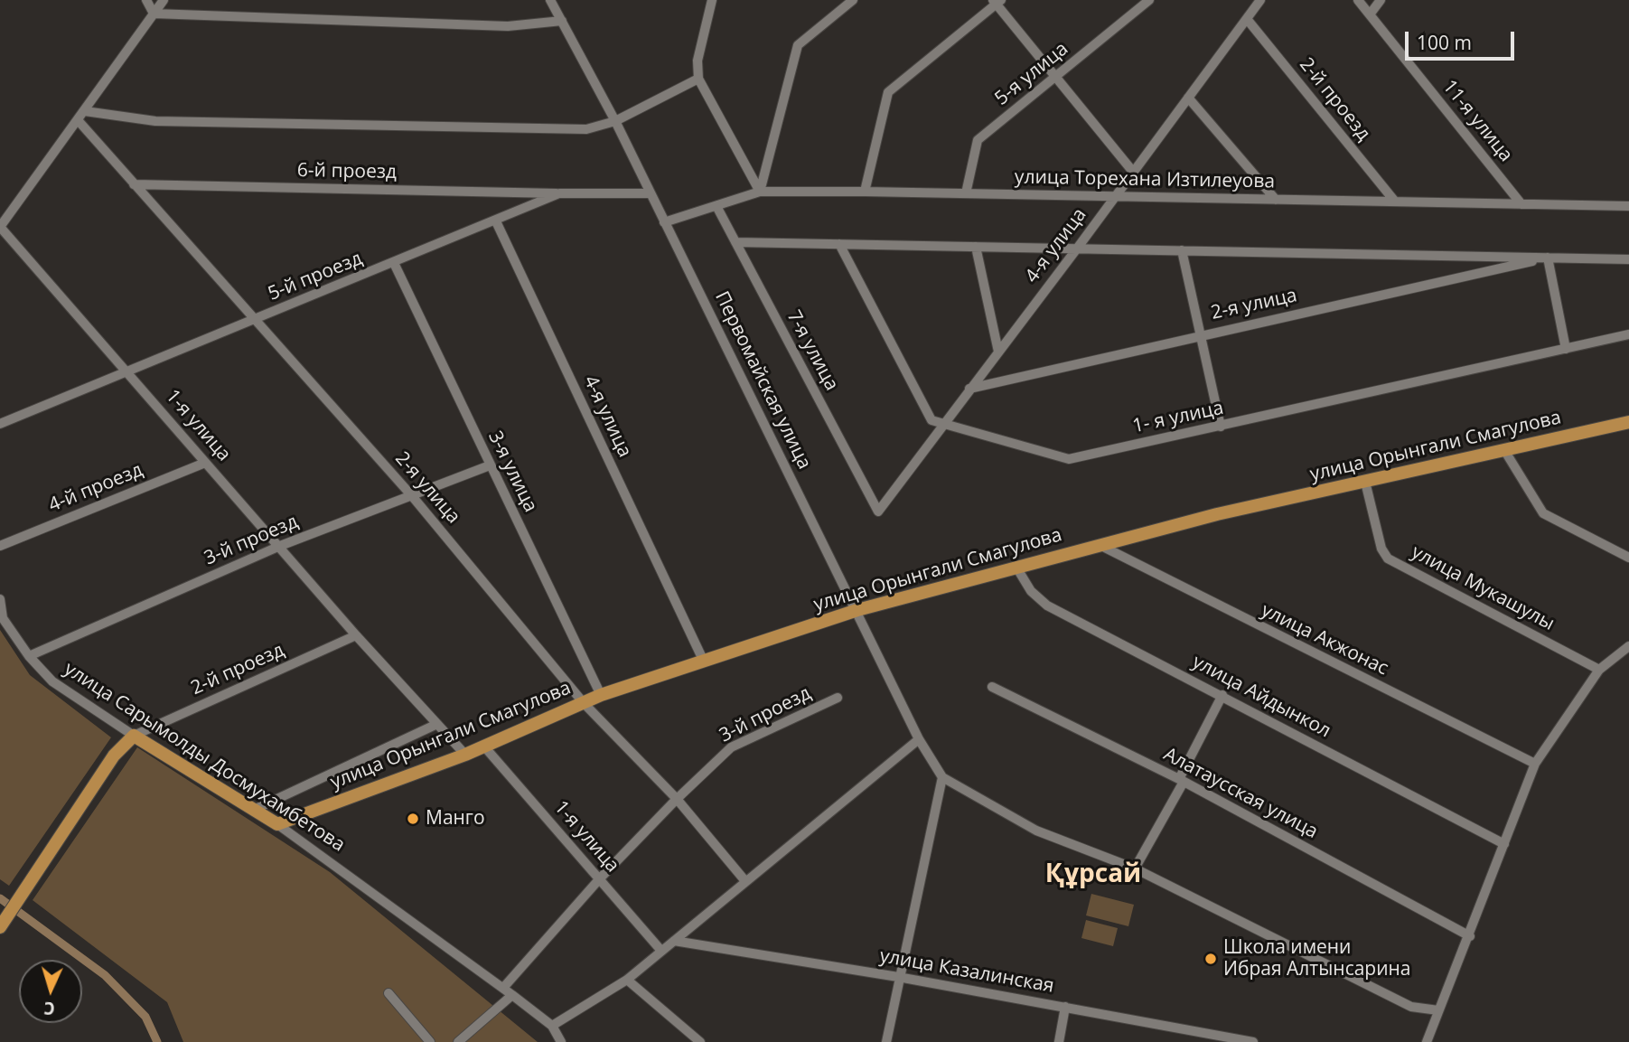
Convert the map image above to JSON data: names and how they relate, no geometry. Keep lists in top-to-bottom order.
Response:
{
  "streets": {
    "main road": ["улица Орынгали Смагулова", "улица Сарымолды Досмухамбетова"],
    "street": [
      "5-я улица",
      "2-й проезд",
      "11-я улица",
      "6-й проезд",
      "улица Торехана Изтилеуова",
      "4-я улица",
      "5-й проезд",
      "2-я улица",
      "7-я улица",
      "Первомайская улица",
      "1- я улица",
      "1-я улица",
      "3-я улица",
      "4-й проезд",
      "3-й проезд",
      "улица Мукашулы",
      "улица Акжонас",
      "улица Айдынкол",
      "Алатаусская улица",
      "улица Казалинская"
    ]
  },
  "crossings": [
    ["5-я улица", "улица Торехана Изтилеуова"],
    ["2-й проезд", "улица Торехана Изтилеуова"],
    ["2-й проезд", "4-я улица"],
    ["2-й проезд", "1-я улица"],
    ["2-й проезд", "улица Сарымолды Досмухамбетова"],
    ["11-я улица", "улица Торехана Изтилеуова"],
    ["6-й проезд", "5-й проезд"],
    ["6-й проезд", "2-я улица"],
    ["улица Торехана Изтилеуова", "4-я улица"],
    ["улица Торехана Изтилеуова", "7-я улица"],
    ["улица Торехана Изтилеуова", "Первомайская улица"],
    ["4-я улица", "5-й проезд"],
    ["4-я улица", "2-я улица"],
    ["4-я улица", "7-я улица"],
    ["4-я улица", "1- я улица"],
    ["4-я улица", "улица Орынгали Смагулова"],
    ["5-й проезд", "2-я улица"],
    ["5-й проезд", "Первомайская улица"],
    ["5-й проезд", "1-я улица"],
    ["5-й проезд", "3-я улица"],
    ["2-я улица", "1-я улица"],
    ["2-я улица", "улица Орынгали Смагулова"],
    ["2-я улица", "3-й проезд"],
    ["Первомайская улица", "улица Орынгали Смагулова"],
    ["1-я улица", "улица Орынгали Смагулова"],
    ["1-я улица", "4-й проезд"],
    ["1-я улица", "3-й проезд"],
    ["улица Орынгали Смагулова", "3-я улица"],
    ["улица Орынгали Смагулова", "улица Мукашулы"],
    ["улица Орынгали Смагулова", "улица Акжонас"],
    ["улица Орынгали Смагулова", "улица Айдынкол"],
    ["улица Орынгали Смагулова", "улица Сарымолды Досмухамбетова"],
    ["3-я улица", "3-й проезд"],
    ["3-й проезд", "улица Сарымолды Досмухамбетова"]
  ],
  "districts": ["Құрсай"],
  "places": ["Манго", "Школа имени Ибрая Алтынсарина"],
  "scale_bar": "100 m",
  "north": "bottom"
}
